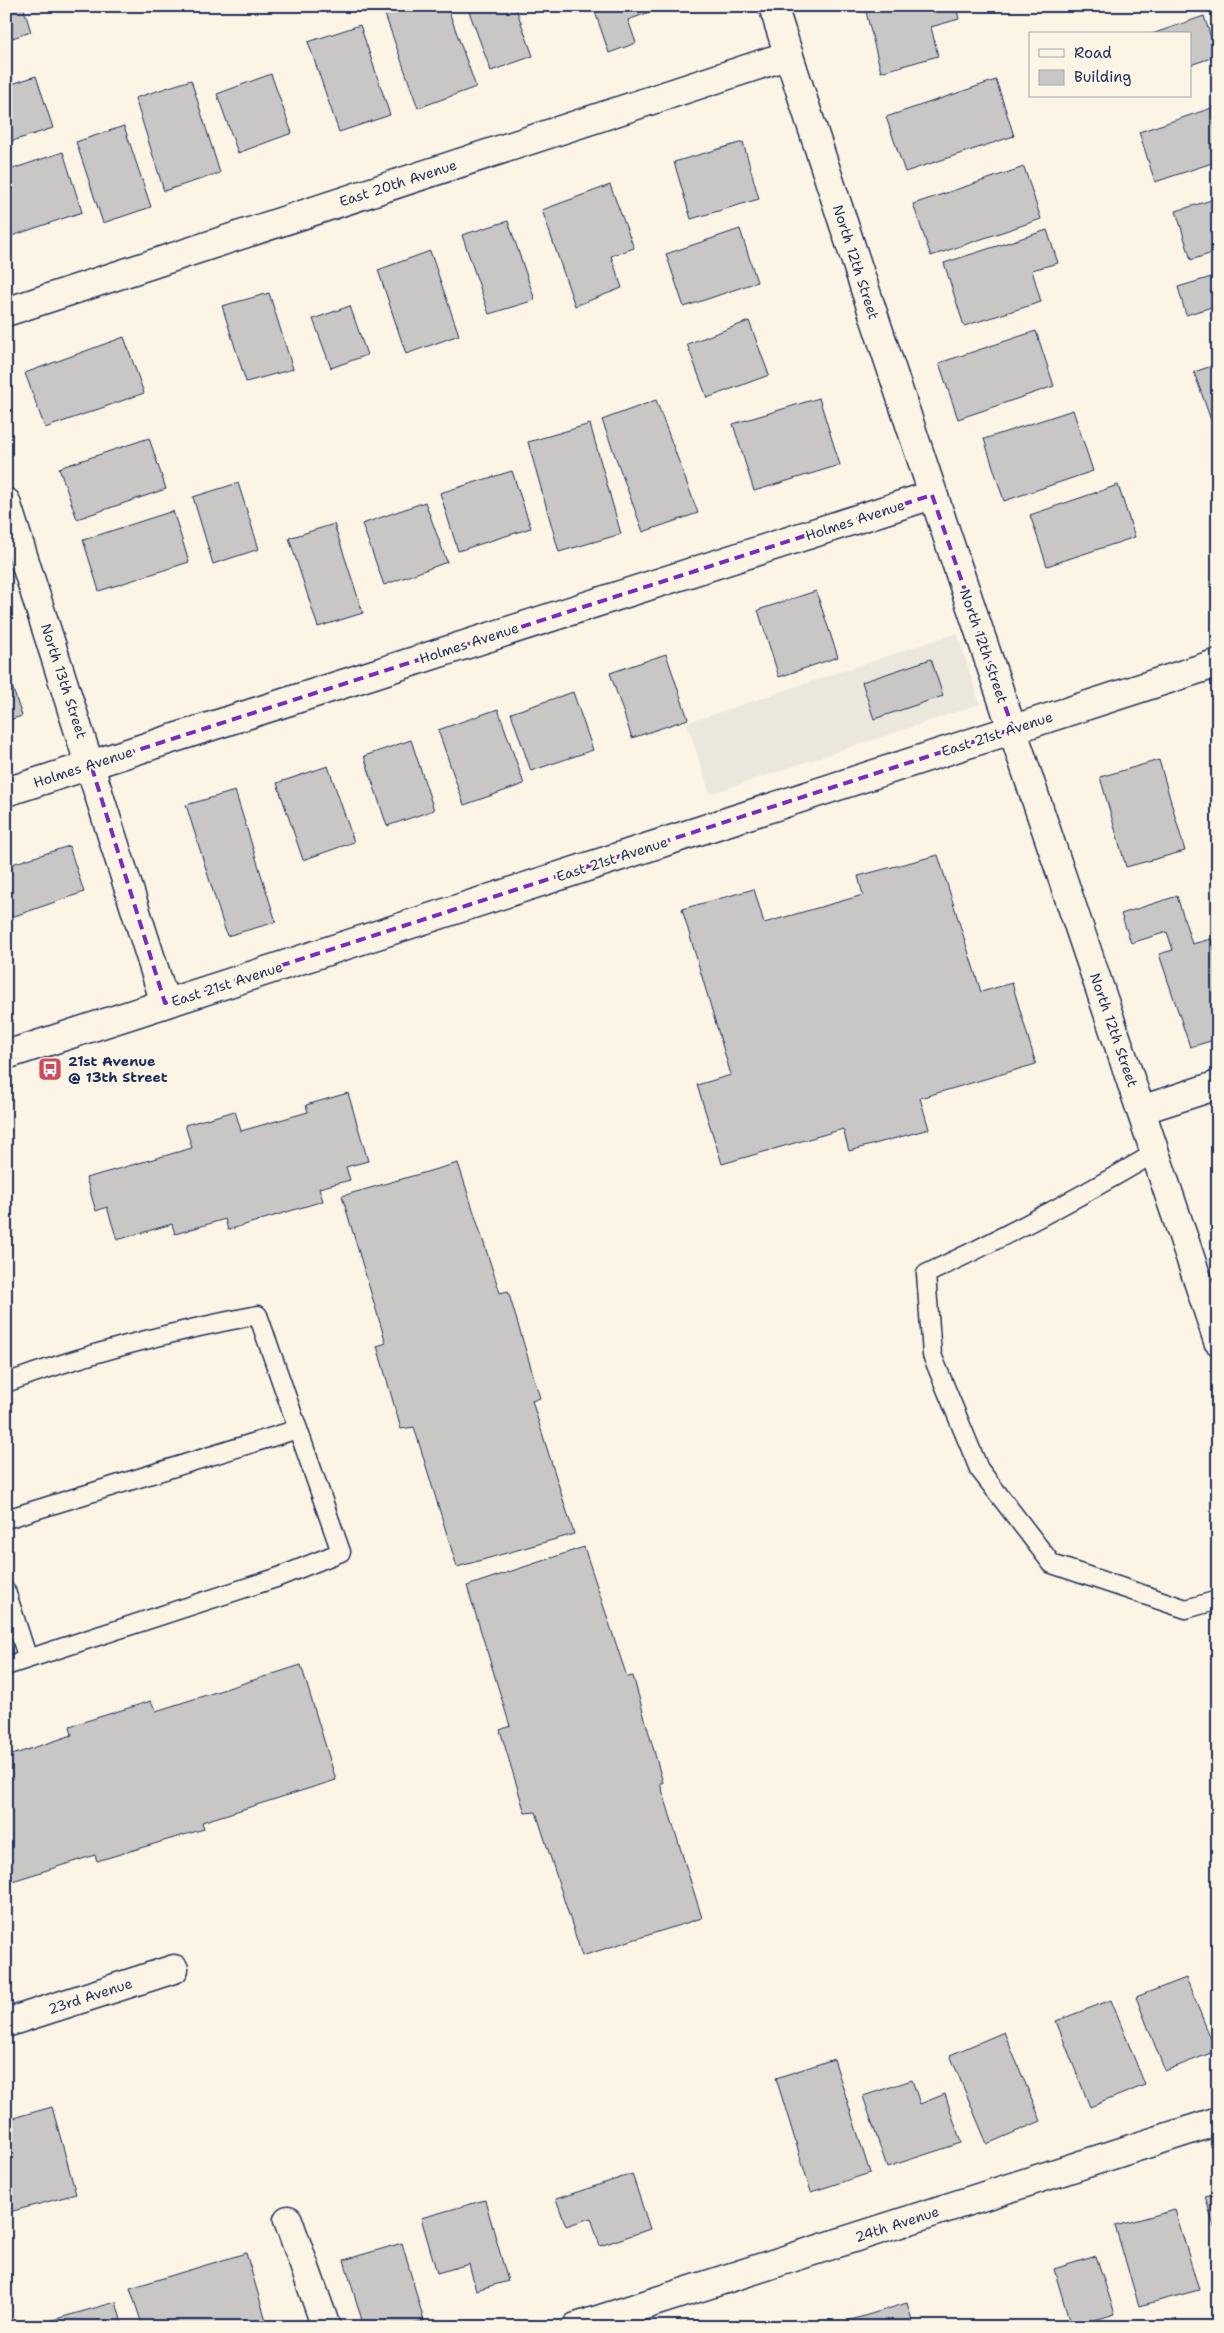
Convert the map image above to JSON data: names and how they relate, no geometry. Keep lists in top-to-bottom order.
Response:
{
  "streets": {
    "street": [
      "East 20th Avenue",
      "North 12th Street",
      "Holmes Avenue",
      "North 13th Street",
      "East 21st Avenue",
      "23rd Avenue",
      "24th Avenue"
    ]
  },
  "crossings": [
    ["East 20th Avenue", "North 12th Street"],
    ["North 12th Street", "Holmes Avenue"],
    ["North 12th Street", "East 21st Avenue"],
    ["Holmes Avenue", "North 13th Street"],
    ["North 13th Street", "East 21st Avenue"]
  ],
  "places": {
    "bus stop": ["21st Avenue @ 13th Street"]
  },
  "legend": ["Road", "Building"]
}
